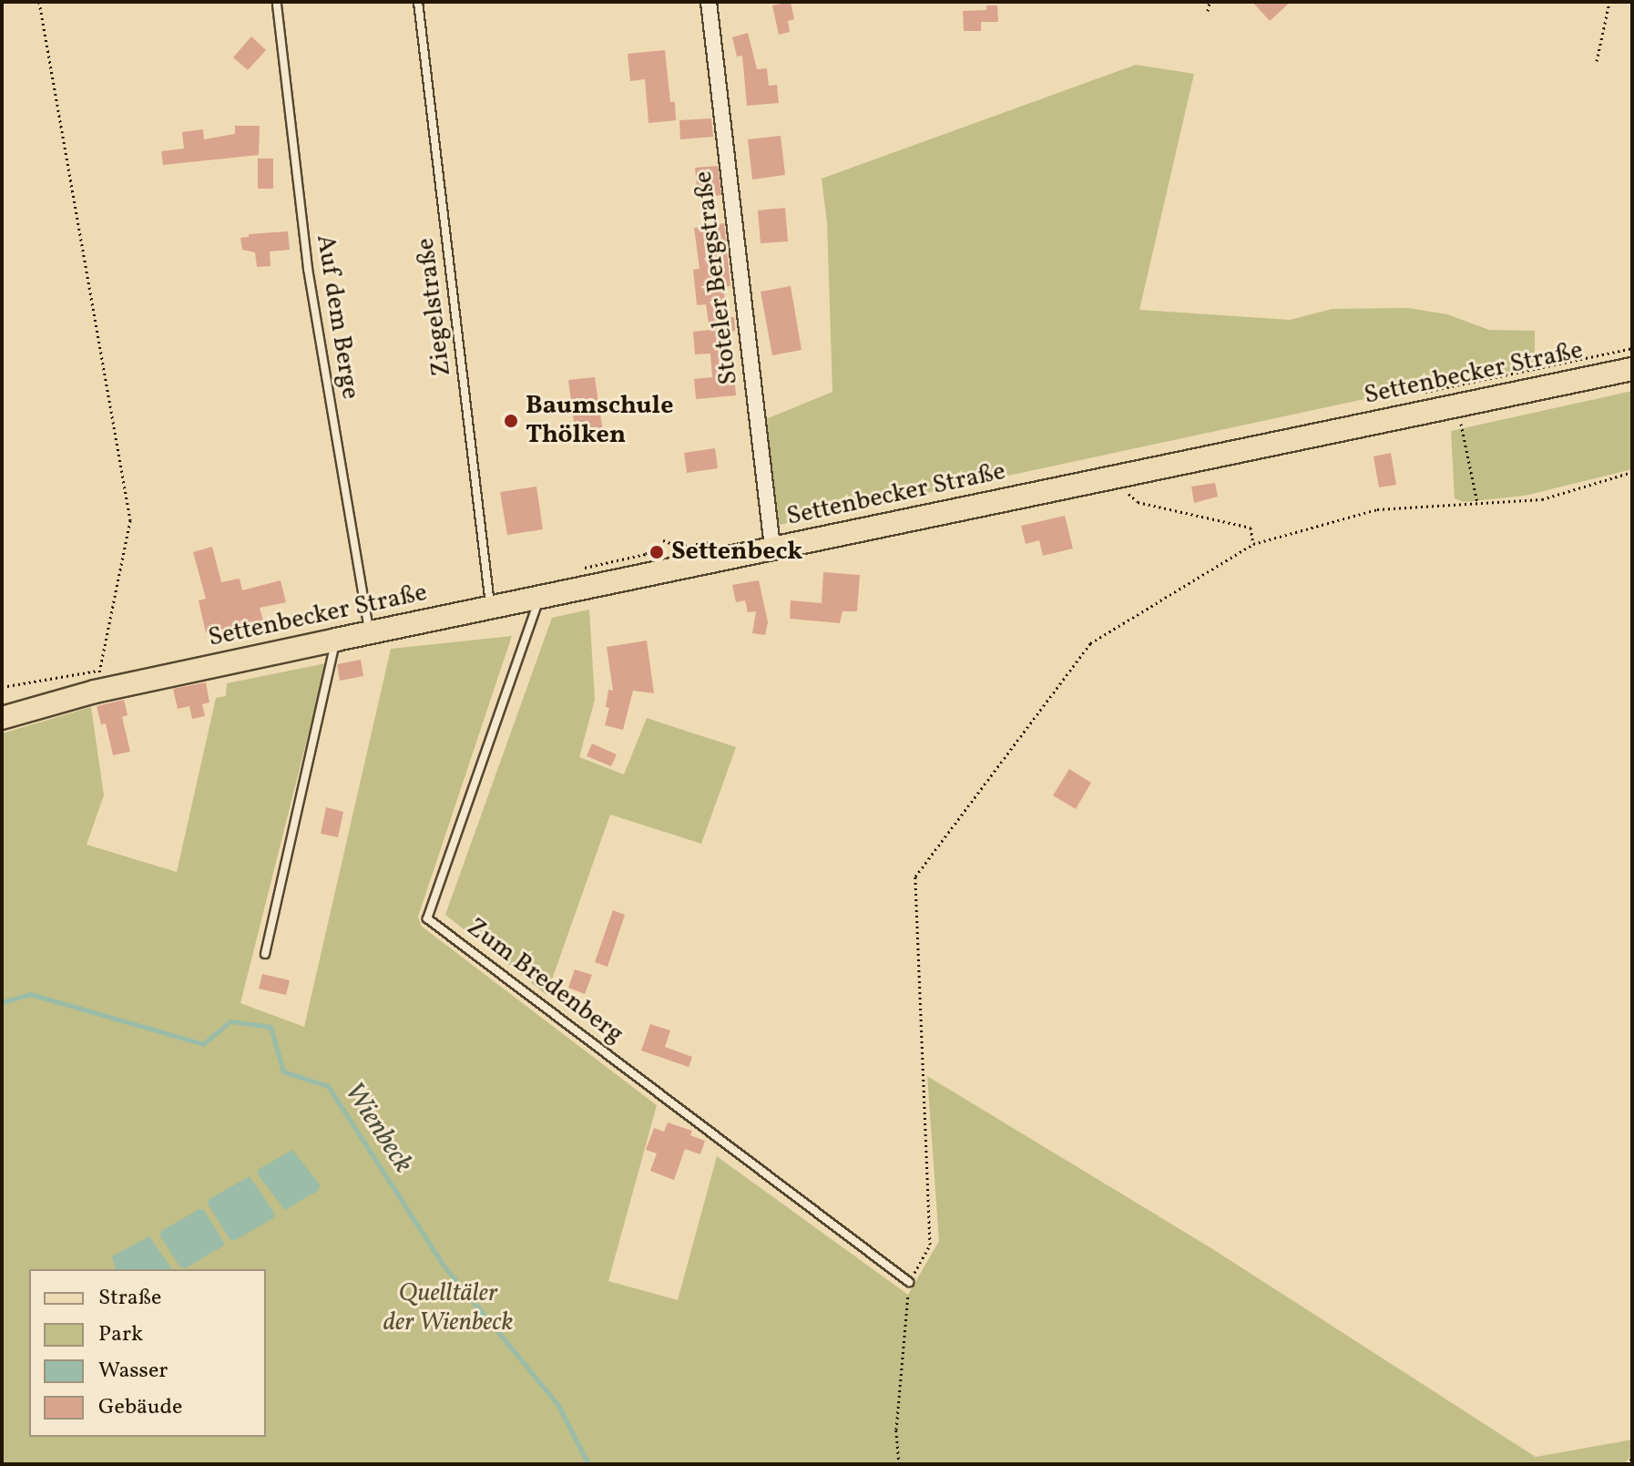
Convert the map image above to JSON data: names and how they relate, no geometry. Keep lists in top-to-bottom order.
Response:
{
  "streets": {
    "main road": ["Settenbecker Straße"],
    "street": ["Stoteler Bergstraße"],
    "lane": ["Ziegelstraße", "Auf dem Berge", "Zum Bredenberg"]
  },
  "crossings": [
    ["Stoteler Bergstraße", "Settenbecker Straße"],
    ["Ziegelstraße", "Settenbecker Straße"],
    ["Auf dem Berge", "Settenbecker Straße"],
    ["Settenbecker Straße", "Zum Bredenberg"]
  ],
  "water": ["Wienbeck"],
  "parks": ["Quelltäler der Wienbeck"],
  "places": ["Baumschule Thölken", "Settenbeck"],
  "legend": [
    "Straße",
    "Park",
    "Wasser",
    "Gebäude"
  ]
}
